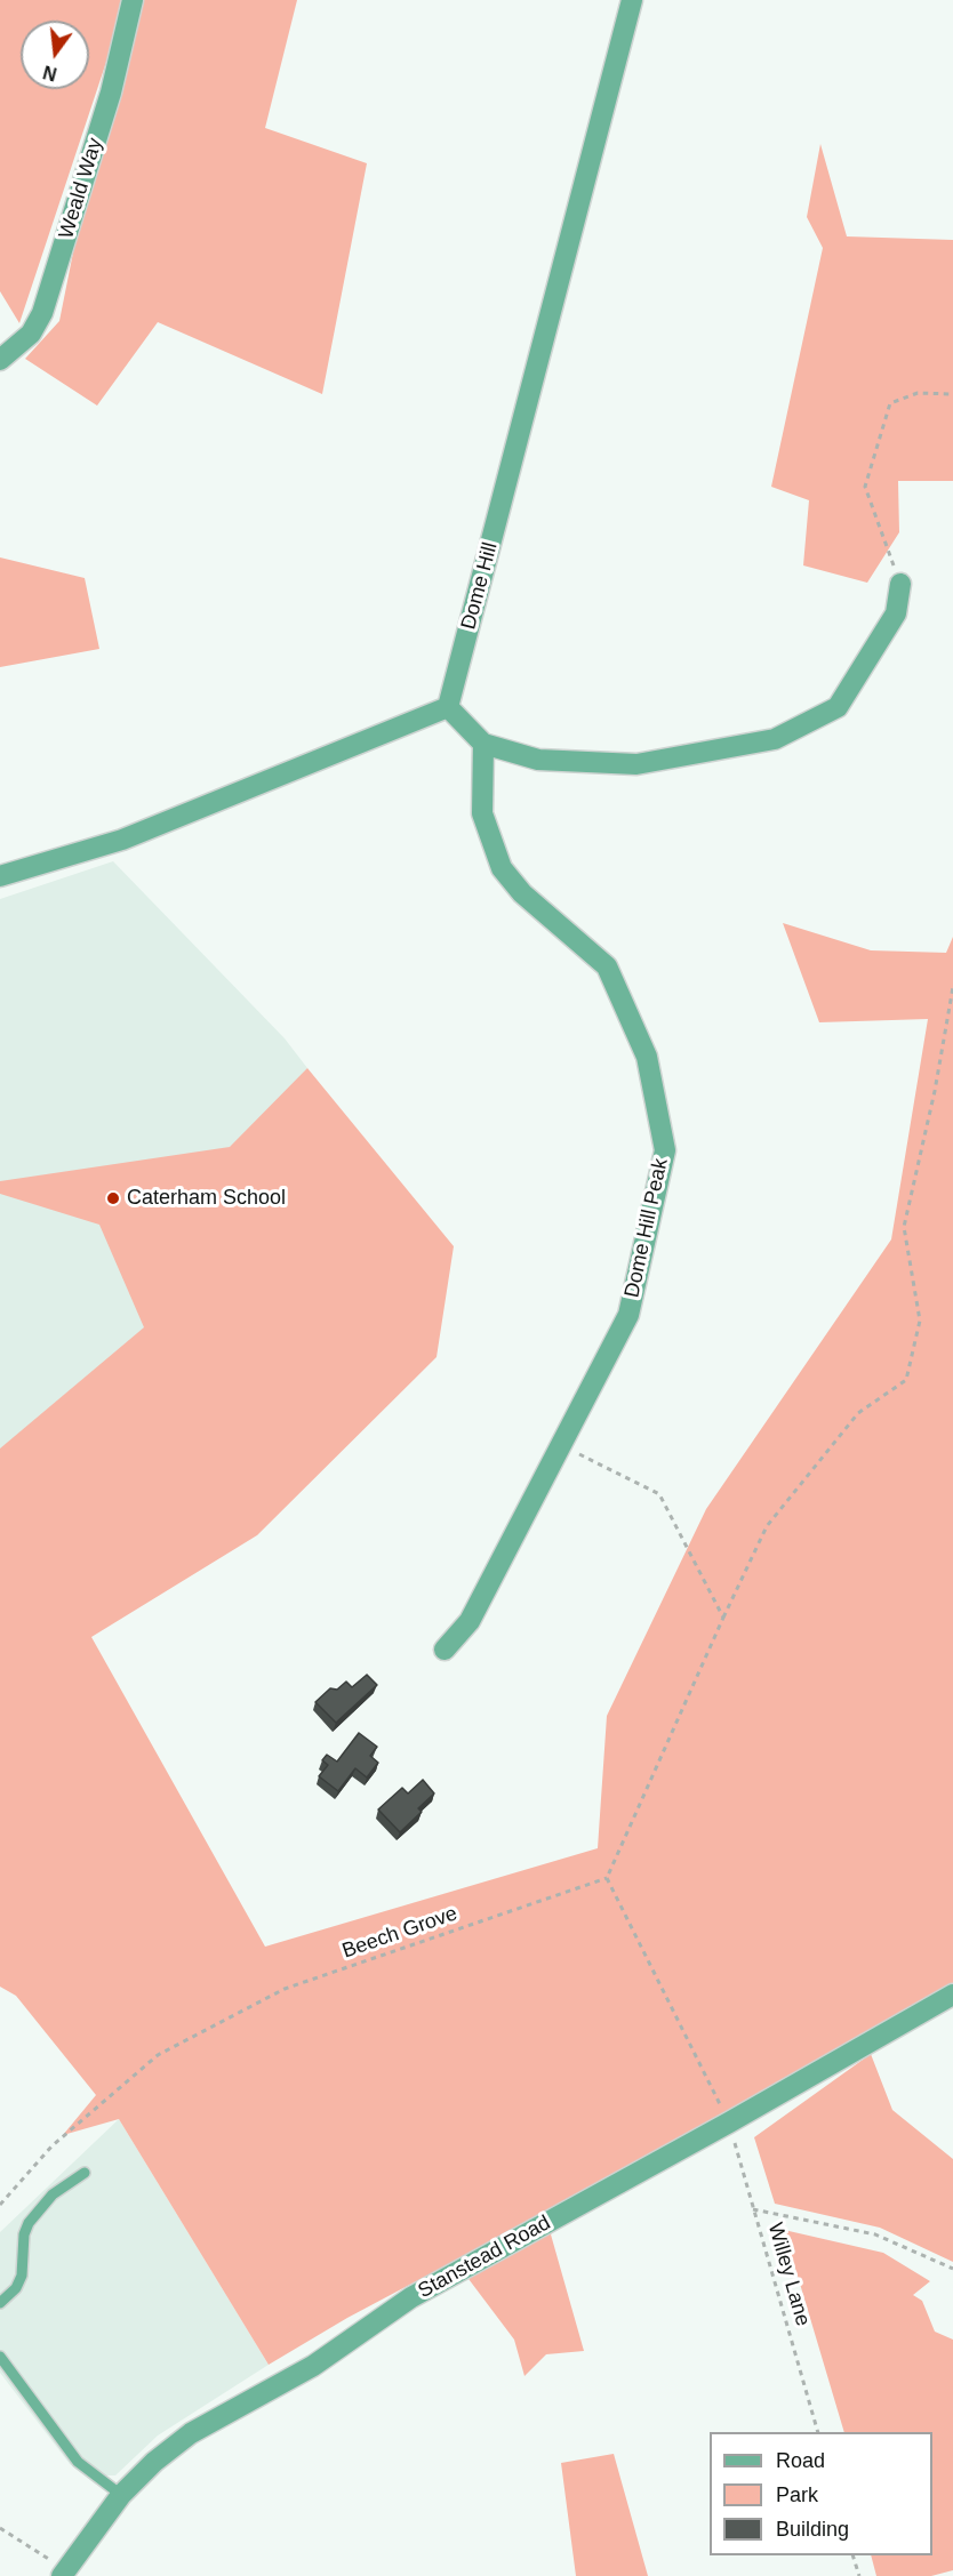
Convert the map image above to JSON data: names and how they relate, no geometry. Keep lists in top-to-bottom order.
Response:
{
  "streets": {
    "street": [
      "Weald Way",
      "Dome Hill",
      "Dome Hill Peak",
      "Stanstead Road"
    ],
    "path": ["Beech Grove", "Willey Lane"]
  },
  "crossings": [
    ["Stanstead Road", "Willey Lane"]
  ],
  "places": ["Caterham School"],
  "legend": ["Road", "Park", "Building"],
  "north": "bottom"
}
